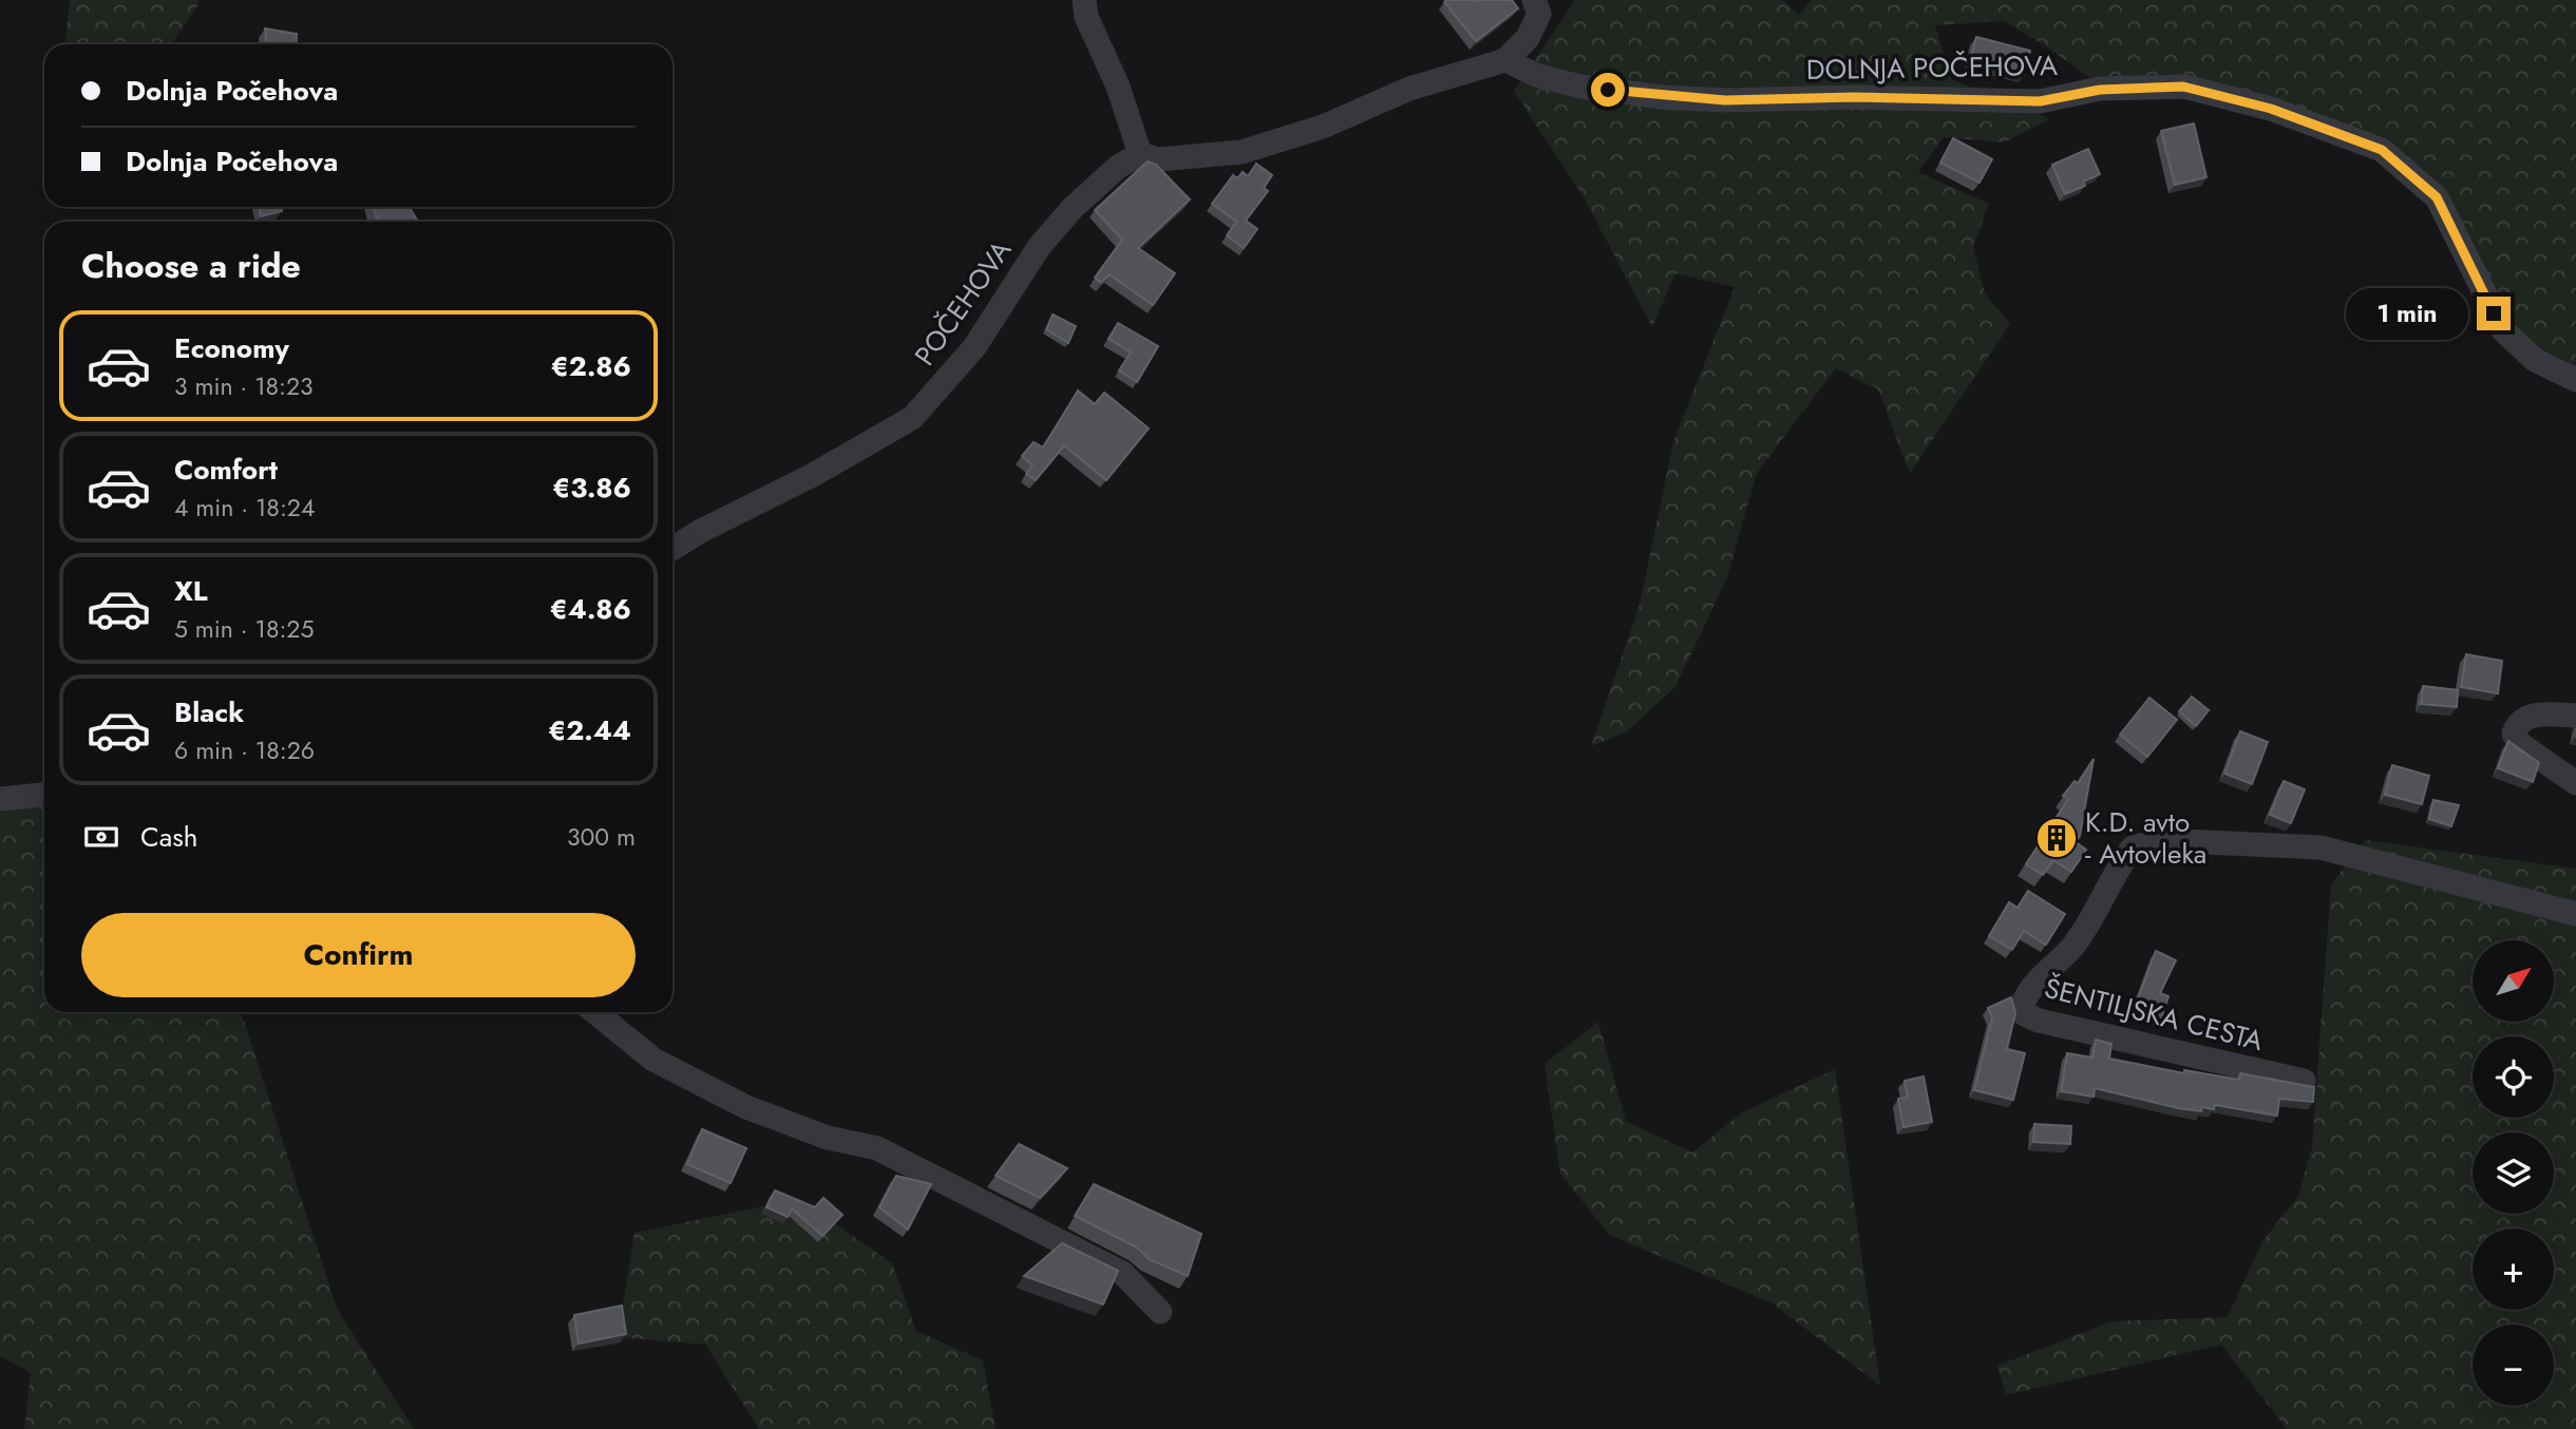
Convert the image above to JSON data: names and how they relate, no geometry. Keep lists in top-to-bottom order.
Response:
{
  "streets": {
    "street": ["DOLNJA POČEHOVA", "POČEHOVA", "ŠENTILJSKA CESTA"]
  },
  "places": {
    "building": ["K.D. avto - Avtovleka"]
  },
  "north": "top right",
  "page": {
    "banner": ["Dolnja Počehova", "Dolnja Počehova"],
    "heading": "Choose a ride",
    "bubble": "1 min",
    "list": [
      {
        "name": "Economy",
        "note": "3 min · 18:23",
        "value": "€2.86"
      },
      {
        "name": "Comfort",
        "note": "4 min · 18:24",
        "value": "€3.86"
      },
      {
        "name": "XL",
        "note": "5 min · 18:25",
        "value": "€4.86"
      },
      {
        "name": "Black",
        "note": "6 min · 18:26",
        "value": "€2.44"
      }
    ],
    "pay": ["Cash", "300 m"],
    "buttons": "Confirm",
    "map_buttons": ["+", "−"]
  }
}
